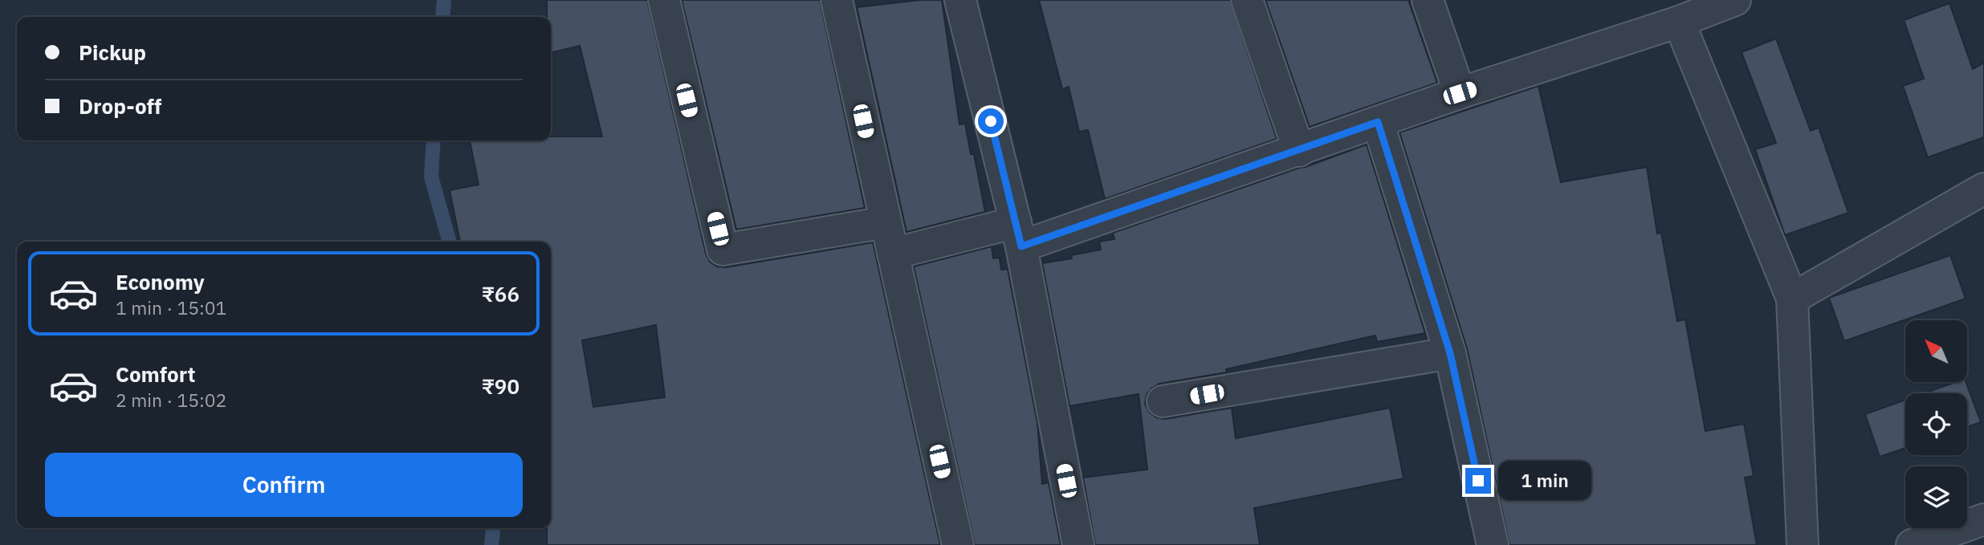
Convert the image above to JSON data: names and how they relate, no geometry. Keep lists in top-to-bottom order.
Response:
{
  "north": "top left",
  "page": {
    "banner": ["Pickup", "Drop-off"],
    "list": [
      {
        "name": "Economy",
        "note": "1 min · 15:01",
        "value": "₹66"
      },
      {
        "name": "Comfort",
        "note": "2 min · 15:02",
        "value": "₹90"
      }
    ],
    "buttons": "Confirm",
    "bubble": "1 min"
  }
}
